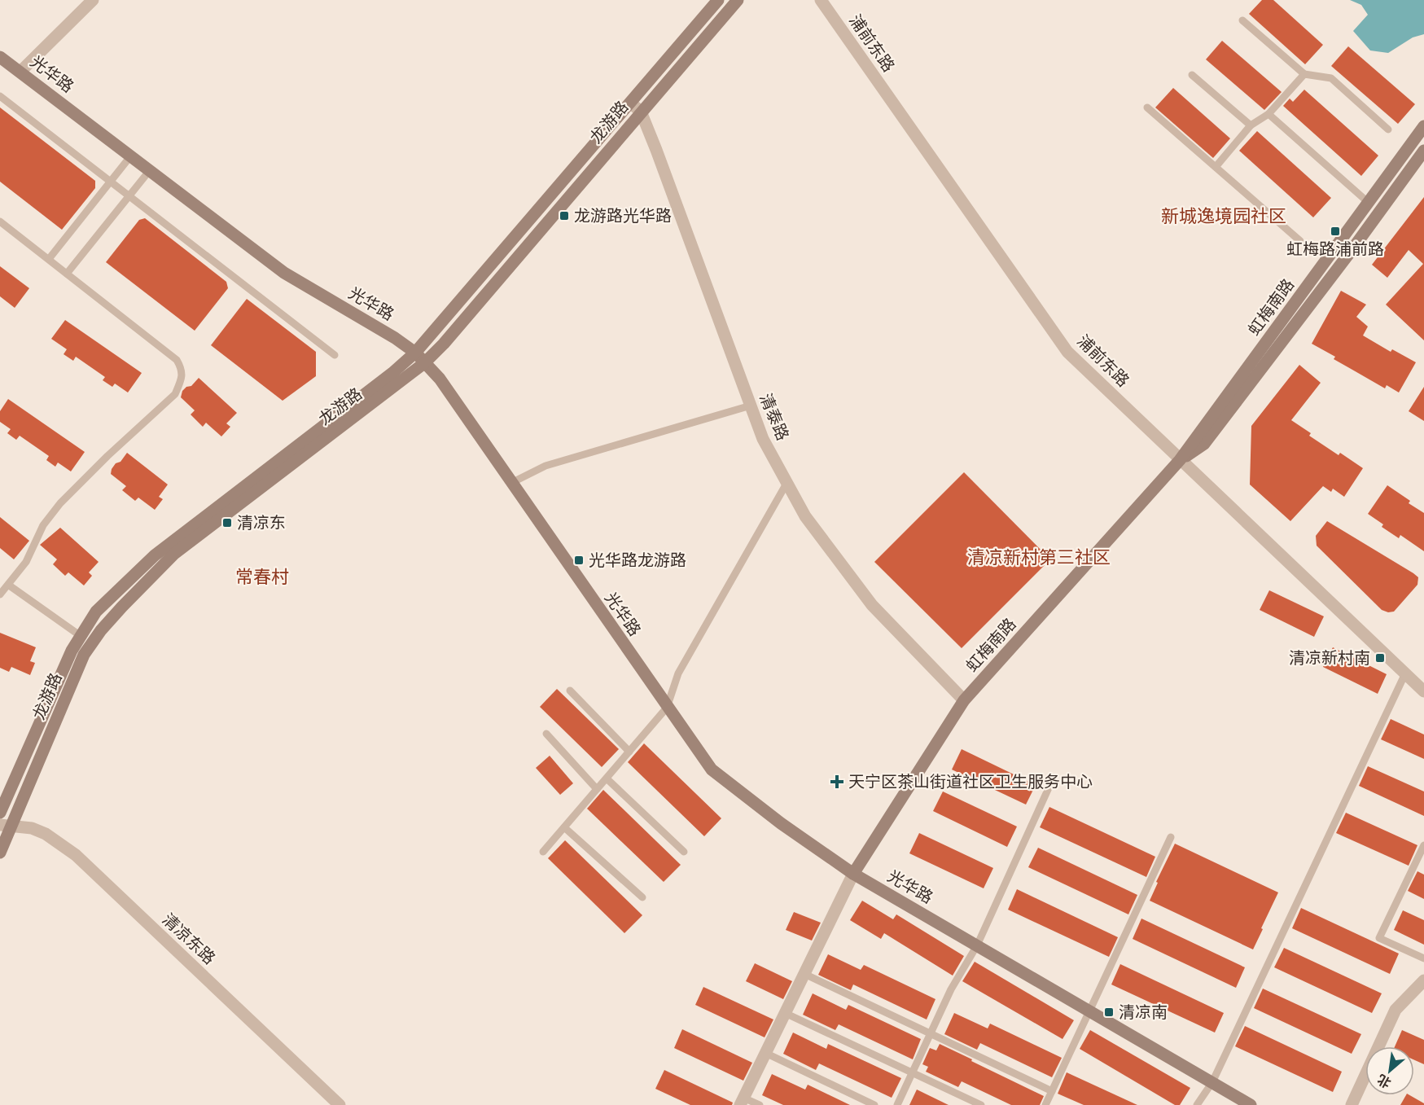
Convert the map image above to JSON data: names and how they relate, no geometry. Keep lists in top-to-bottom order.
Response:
{
  "streets": {
    "main road": ["光华路", "龙游路", "虹梅南路"],
    "street": ["浦前东路", "清泰路", "清凉东路"]
  },
  "crossings": [
    ["浦前东路", "虹梅南路"],
    ["光华路", "龙游路"],
    ["光华路", "虹梅南路"],
    ["龙游路", "清泰路"],
    ["龙游路", "清凉东路"],
    ["虹梅南路", "清泰路"]
  ],
  "districts": ["新城逸境园社区", "清凉新村第三社区", "常春村"],
  "places": {
    "transit": [
      "龙游路光华路",
      "虹梅路浦前路",
      "清凉东",
      "光华路龙游路",
      "清凉新村南",
      "清凉南"
    ],
    "health": ["天宁区茶山街道社区卫生服务中心"]
  },
  "north": "bottom left"
}
